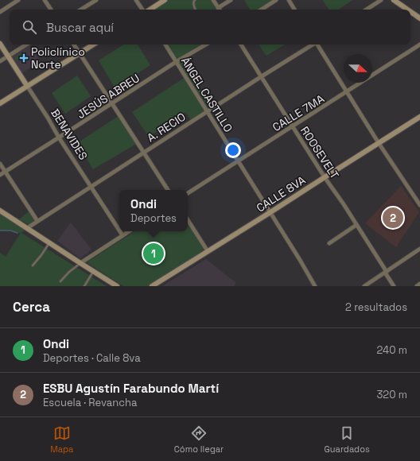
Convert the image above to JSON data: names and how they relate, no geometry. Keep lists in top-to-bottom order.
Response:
{
  "streets": {
    "street": [
      "ÁNGEL CASTILLO",
      "JESÚS ABREU",
      "CALLE 7MA",
      "A. RECIO",
      "BENAVIDES",
      "ROOSEVELT",
      "CALLE 8VA"
    ]
  },
  "crossings": [
    ["ÁNGEL CASTILLO", "JESÚS ABREU"],
    ["ÁNGEL CASTILLO", "CALLE 7MA"],
    ["ÁNGEL CASTILLO", "A. RECIO"],
    ["ÁNGEL CASTILLO", "CALLE 8VA"],
    ["JESÚS ABREU", "BENAVIDES"],
    ["CALLE 7MA", "ROOSEVELT"],
    ["A. RECIO", "BENAVIDES"],
    ["A. RECIO", "ROOSEVELT"],
    ["ROOSEVELT", "CALLE 8VA"]
  ],
  "places": {
    "health": ["Policlínico Norte"]
  },
  "north": "right",
  "page": {
    "search": "Buscar aquí",
    "popup": ["Ondi", "Deportes"],
    "pins": ["2", "1"],
    "heading": ["Cerca", "2 resultados"],
    "list": [
      {
        "mark": "1",
        "name": "Ondi",
        "note": "Deportes · Calle 8va",
        "value": "240 m"
      },
      {
        "mark": "2",
        "name": "ESBU Agustín Farabundo Martí",
        "note": "Escuela · Revancha",
        "value": "320 m"
      }
    ],
    "nav": ["Mapa", "Cómo llegar", "Guardados"]
  }
}
